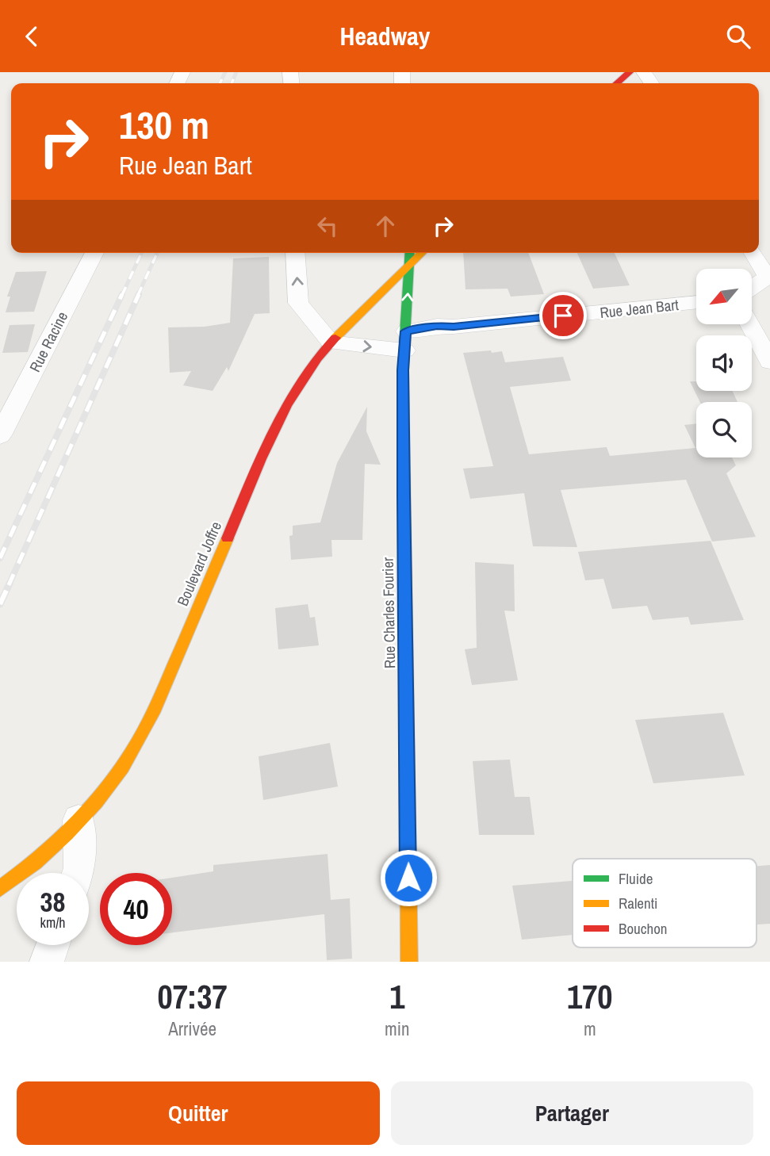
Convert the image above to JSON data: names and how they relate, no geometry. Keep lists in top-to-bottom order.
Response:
{
  "streets": {
    "main road": ["Boulevard Joffre", "Rue Charles Fourier"],
    "street": ["Rue Jean Bart", "Rue Racine"]
  },
  "crossings": [
    ["Rue Jean Bart", "Boulevard Joffre"],
    ["Rue Jean Bart", "Rue Charles Fourier"],
    ["Boulevard Joffre", "Rue Charles Fourier"]
  ],
  "legend": ["Fluide", "Ralenti", "Bouchon"],
  "north": "bottom left",
  "page": {
    "header": "Headway",
    "turn": ["130 m", "Rue Jean Bart"],
    "speed": "38 km/h",
    "limit": "40",
    "eta": [
      "07:37",
      "Arrivée",
      "1",
      "min",
      "170",
      "m"
    ],
    "buttons": ["Quitter", "Partager"]
  }
}
